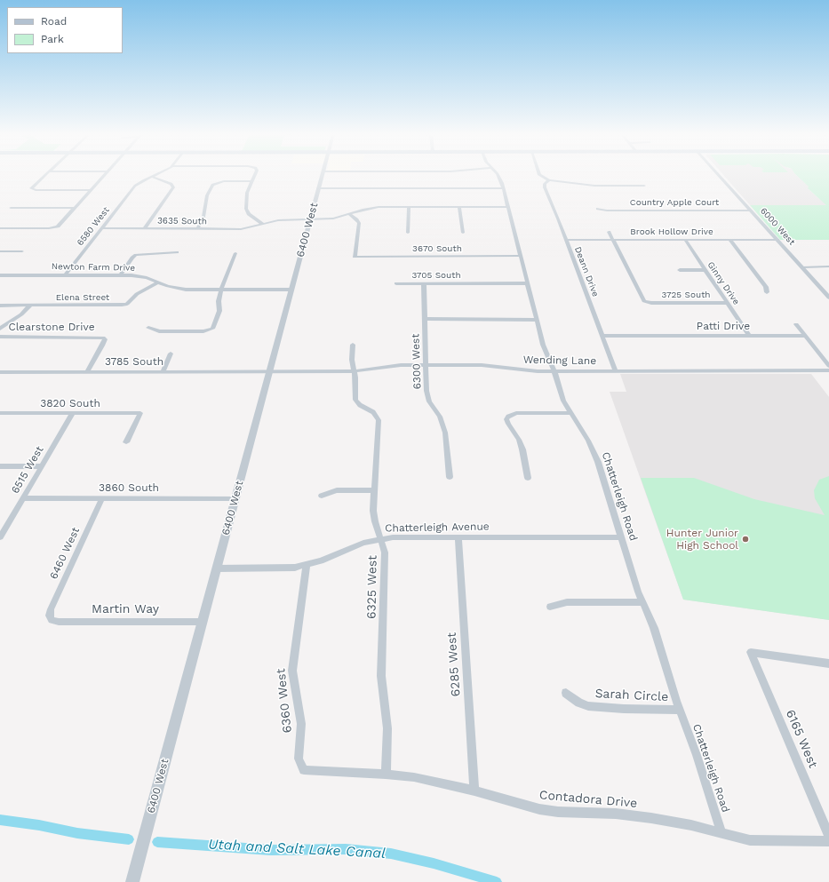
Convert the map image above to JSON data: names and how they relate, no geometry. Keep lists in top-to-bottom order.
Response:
{
  "streets": {
    "street": [
      "Country Apple Court",
      "3635 South",
      "6580 West",
      "6000 West",
      "6400 West",
      "Brook Hollow Drive",
      "3670 South",
      "Newton Farm Drive",
      "Deann Drive",
      "3705 South",
      "Ginny Drive",
      "3725 South",
      "Elena Street",
      "Patti Drive",
      "Clearstone Drive",
      "Wending Lane",
      "3785 South",
      "6300 West",
      "3820 South",
      "6515 West",
      "3860 South",
      "Chatterleigh Road",
      "Chatterleigh Avenue",
      "6460 West",
      "6325 West",
      "Martin Way",
      "6285 West",
      "Sarah Circle",
      "6360 West",
      "6165 West",
      "Contadora Drive"
    ]
  },
  "crossings": [
    ["Country Apple Court", "6000 West"],
    ["3635 South", "6580 West"],
    ["3635 South", "6400 West"],
    ["3635 South", "3670 South"],
    ["3635 South", "Chatterleigh Road"],
    ["6580 West", "Newton Farm Drive"],
    ["6000 West", "Brook Hollow Drive"],
    ["6400 West", "Newton Farm Drive"],
    ["6400 West", "Wending Lane"],
    ["6400 West", "3785 South"],
    ["6400 West", "3860 South"],
    ["6400 West", "Chatterleigh Avenue"],
    ["6400 West", "Martin Way"],
    ["Brook Hollow Drive", "Deann Drive"],
    ["Brook Hollow Drive", "Ginny Drive"],
    ["Brook Hollow Drive", "3725 South"],
    ["3670 South", "Chatterleigh Road"],
    ["Newton Farm Drive", "Elena Street"],
    ["Deann Drive", "Patti Drive"],
    ["Deann Drive", "Wending Lane"],
    ["3705 South", "6300 West"],
    ["3705 South", "Chatterleigh Road"],
    ["Ginny Drive", "3725 South"],
    ["Ginny Drive", "Patti Drive"],
    ["Elena Street", "Clearstone Drive"],
    ["Clearstone Drive", "3785 South"],
    ["Wending Lane", "3785 South"],
    ["Wending Lane", "6300 West"],
    ["Wending Lane", "Chatterleigh Road"],
    ["Wending Lane", "6325 West"],
    ["3820 South", "6515 West"],
    ["6515 West", "3860 South"],
    ["3860 South", "6460 West"],
    ["Chatterleigh Road", "Chatterleigh Avenue"],
    ["Chatterleigh Road", "Sarah Circle"],
    ["Chatterleigh Road", "Contadora Drive"],
    ["Chatterleigh Avenue", "6325 West"],
    ["Chatterleigh Avenue", "6285 West"],
    ["Chatterleigh Avenue", "6360 West"],
    ["6460 West", "Martin Way"],
    ["6325 West", "Contadora Drive"],
    ["6285 West", "Contadora Drive"],
    ["6360 West", "Contadora Drive"]
  ],
  "water": ["Utah and Salt Lake Canal"],
  "places": ["Hunter Junior High School"],
  "legend": ["Road", "Park"]
}
